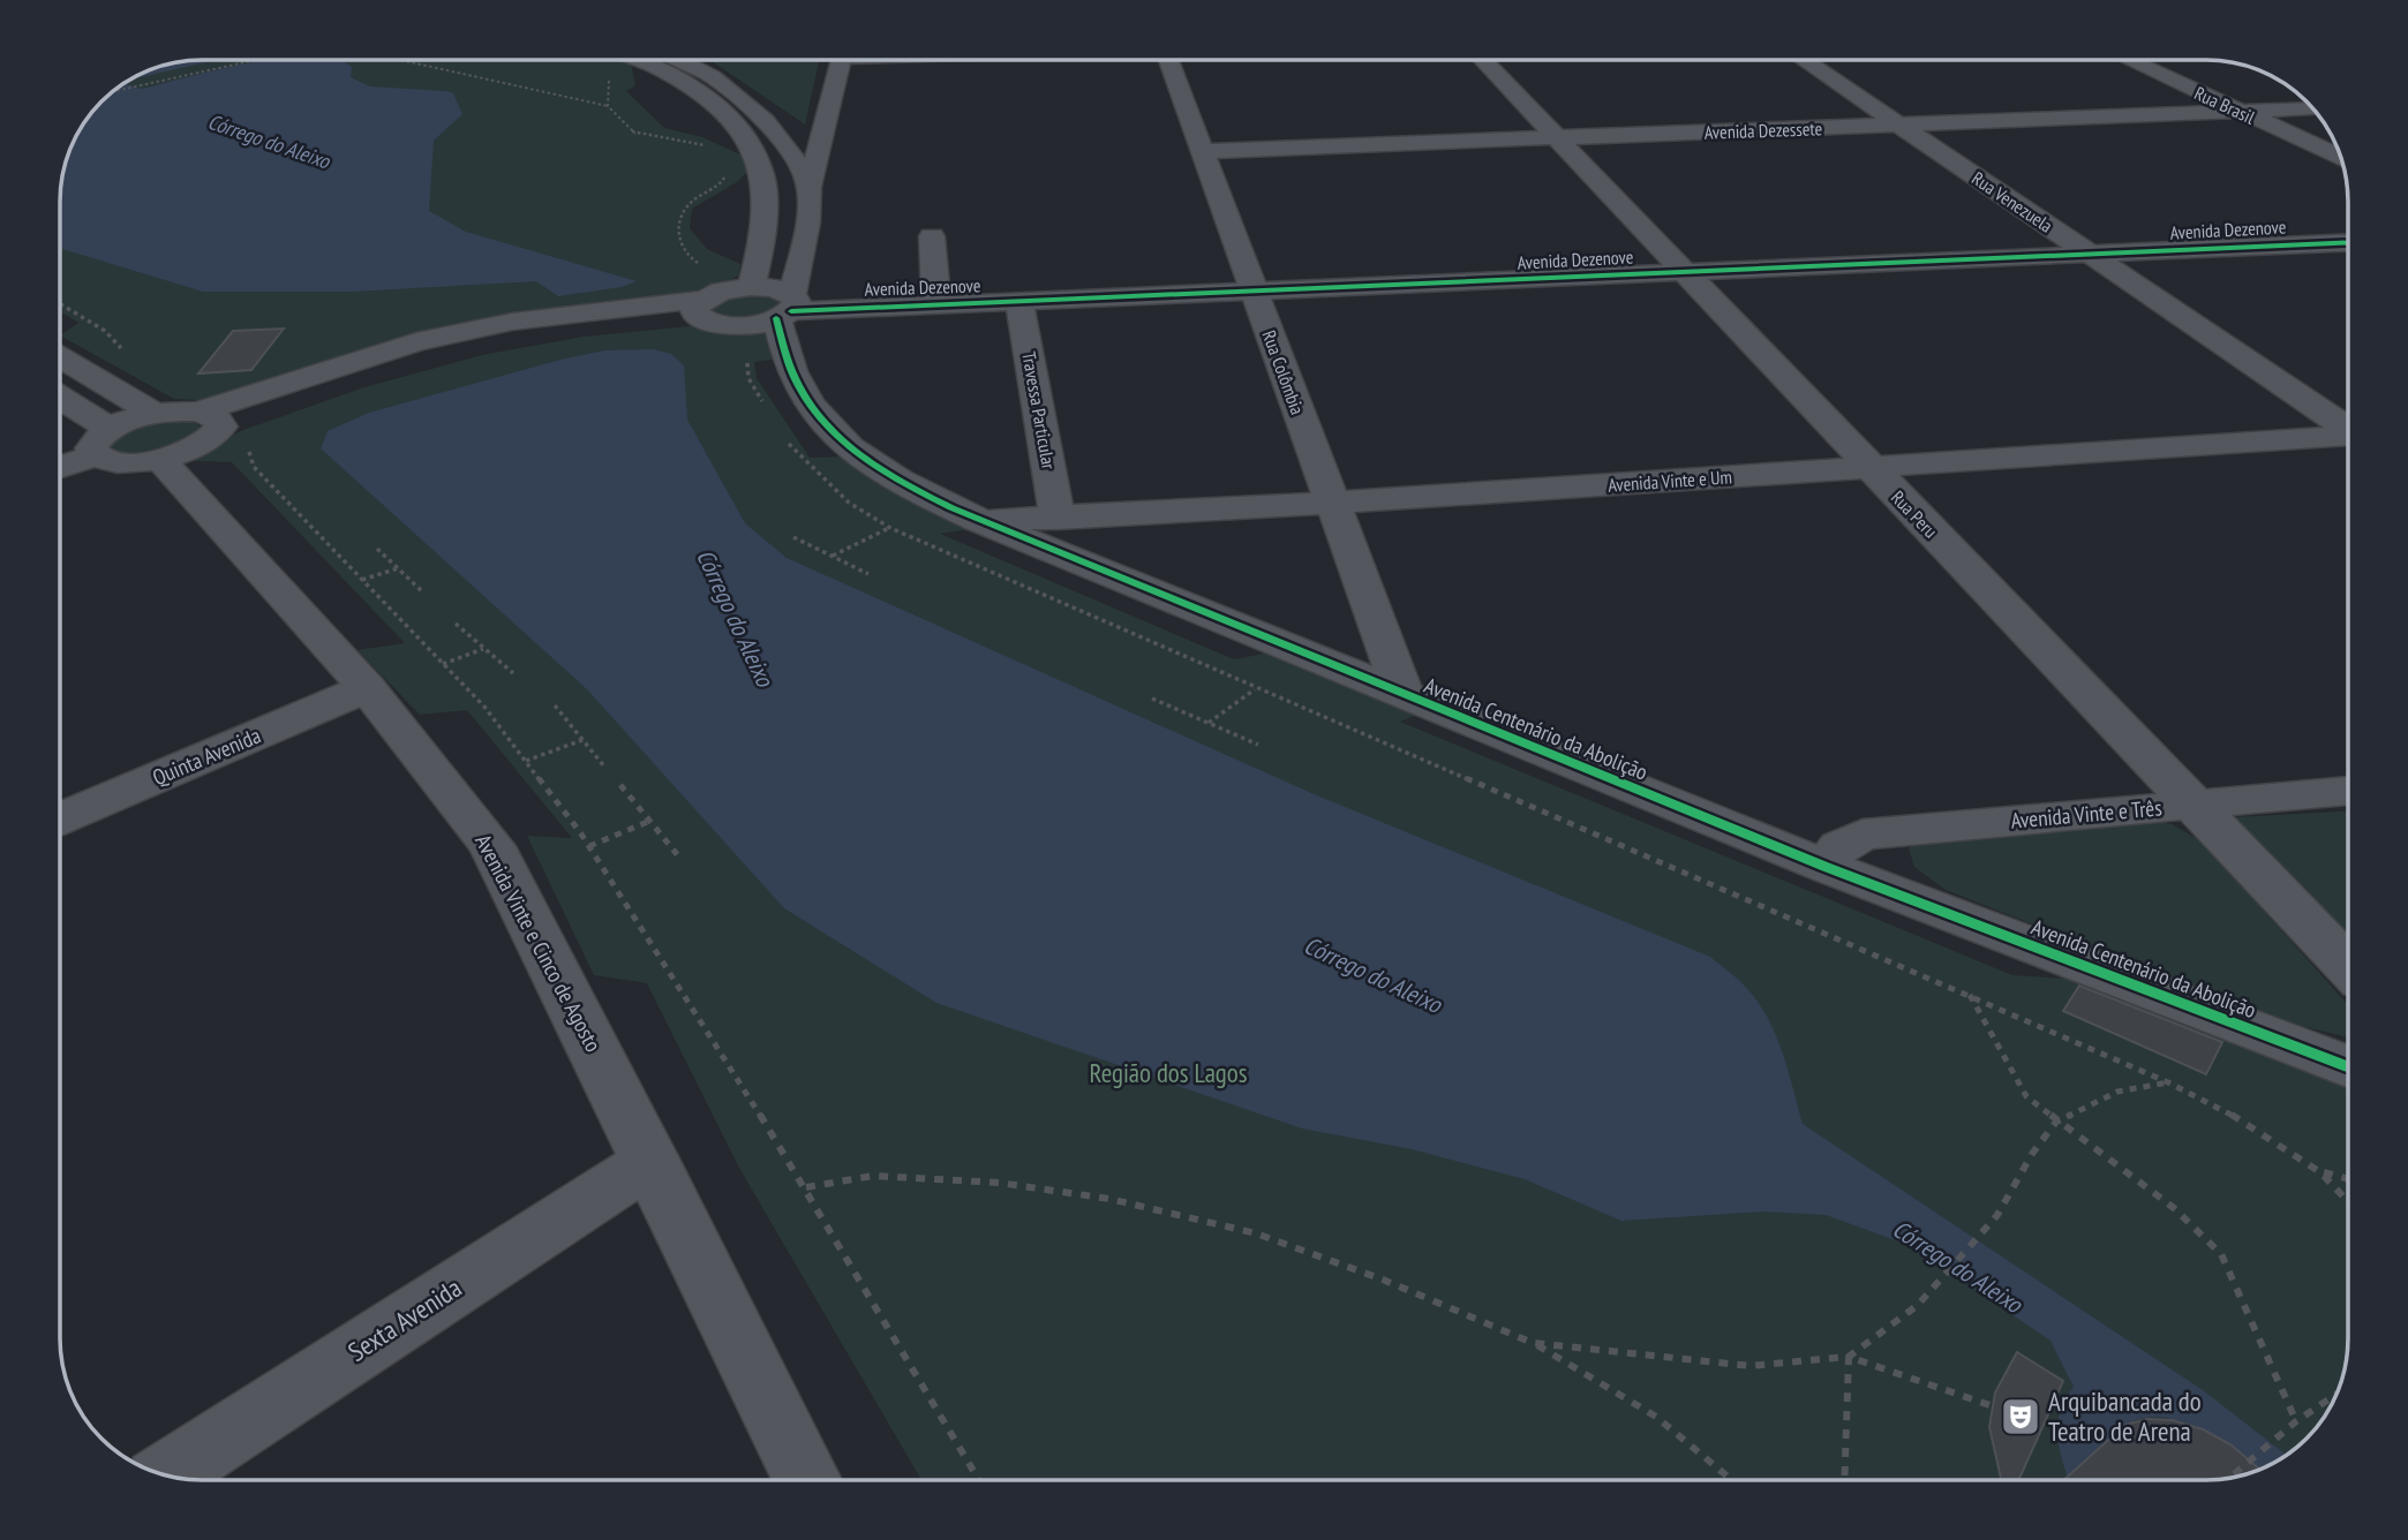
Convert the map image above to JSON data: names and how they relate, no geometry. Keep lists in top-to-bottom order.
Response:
{
  "streets": {
    "street": [
      "Rua Brasil",
      "Avenida Dezessete",
      "Rua Venezuela",
      "Avenida Dezenove",
      "Rua Colômbia",
      "Travessa Particular",
      "Avenida Vinte e Um",
      "Rua Peru",
      "Avenida Centenário da Abolição",
      "Quinta Avenida",
      "Avenida Vinte e Três",
      "Avenida Vinte e Cinco de Agosto",
      "Sexta Avenida"
    ]
  },
  "crossings": [
    ["Rua Brasil", "Avenida Dezessete"],
    ["Avenida Dezessete", "Rua Venezuela"],
    ["Avenida Dezessete", "Rua Colômbia"],
    ["Avenida Dezessete", "Rua Peru"],
    ["Rua Venezuela", "Avenida Dezenove"],
    ["Avenida Dezenove", "Rua Colômbia"],
    ["Avenida Dezenove", "Travessa Particular"],
    ["Avenida Dezenove", "Rua Peru"],
    ["Avenida Dezenove", "Avenida Centenário da Abolição"],
    ["Rua Colômbia", "Avenida Vinte e Um"],
    ["Rua Colômbia", "Avenida Centenário da Abolição"],
    ["Travessa Particular", "Avenida Vinte e Um"],
    ["Avenida Vinte e Um", "Rua Peru"],
    ["Avenida Vinte e Um", "Avenida Centenário da Abolição"],
    ["Rua Peru", "Avenida Vinte e Três"],
    ["Avenida Centenário da Abolição", "Avenida Vinte e Três"],
    ["Quinta Avenida", "Avenida Vinte e Cinco de Agosto"],
    ["Avenida Vinte e Cinco de Agosto", "Sexta Avenida"]
  ],
  "water": ["Córrego do Aleixo"],
  "parks": ["Região dos Lagos"],
  "places": {
    "theatre": ["Arquibancada do Teatro de Arena"]
  }
}
